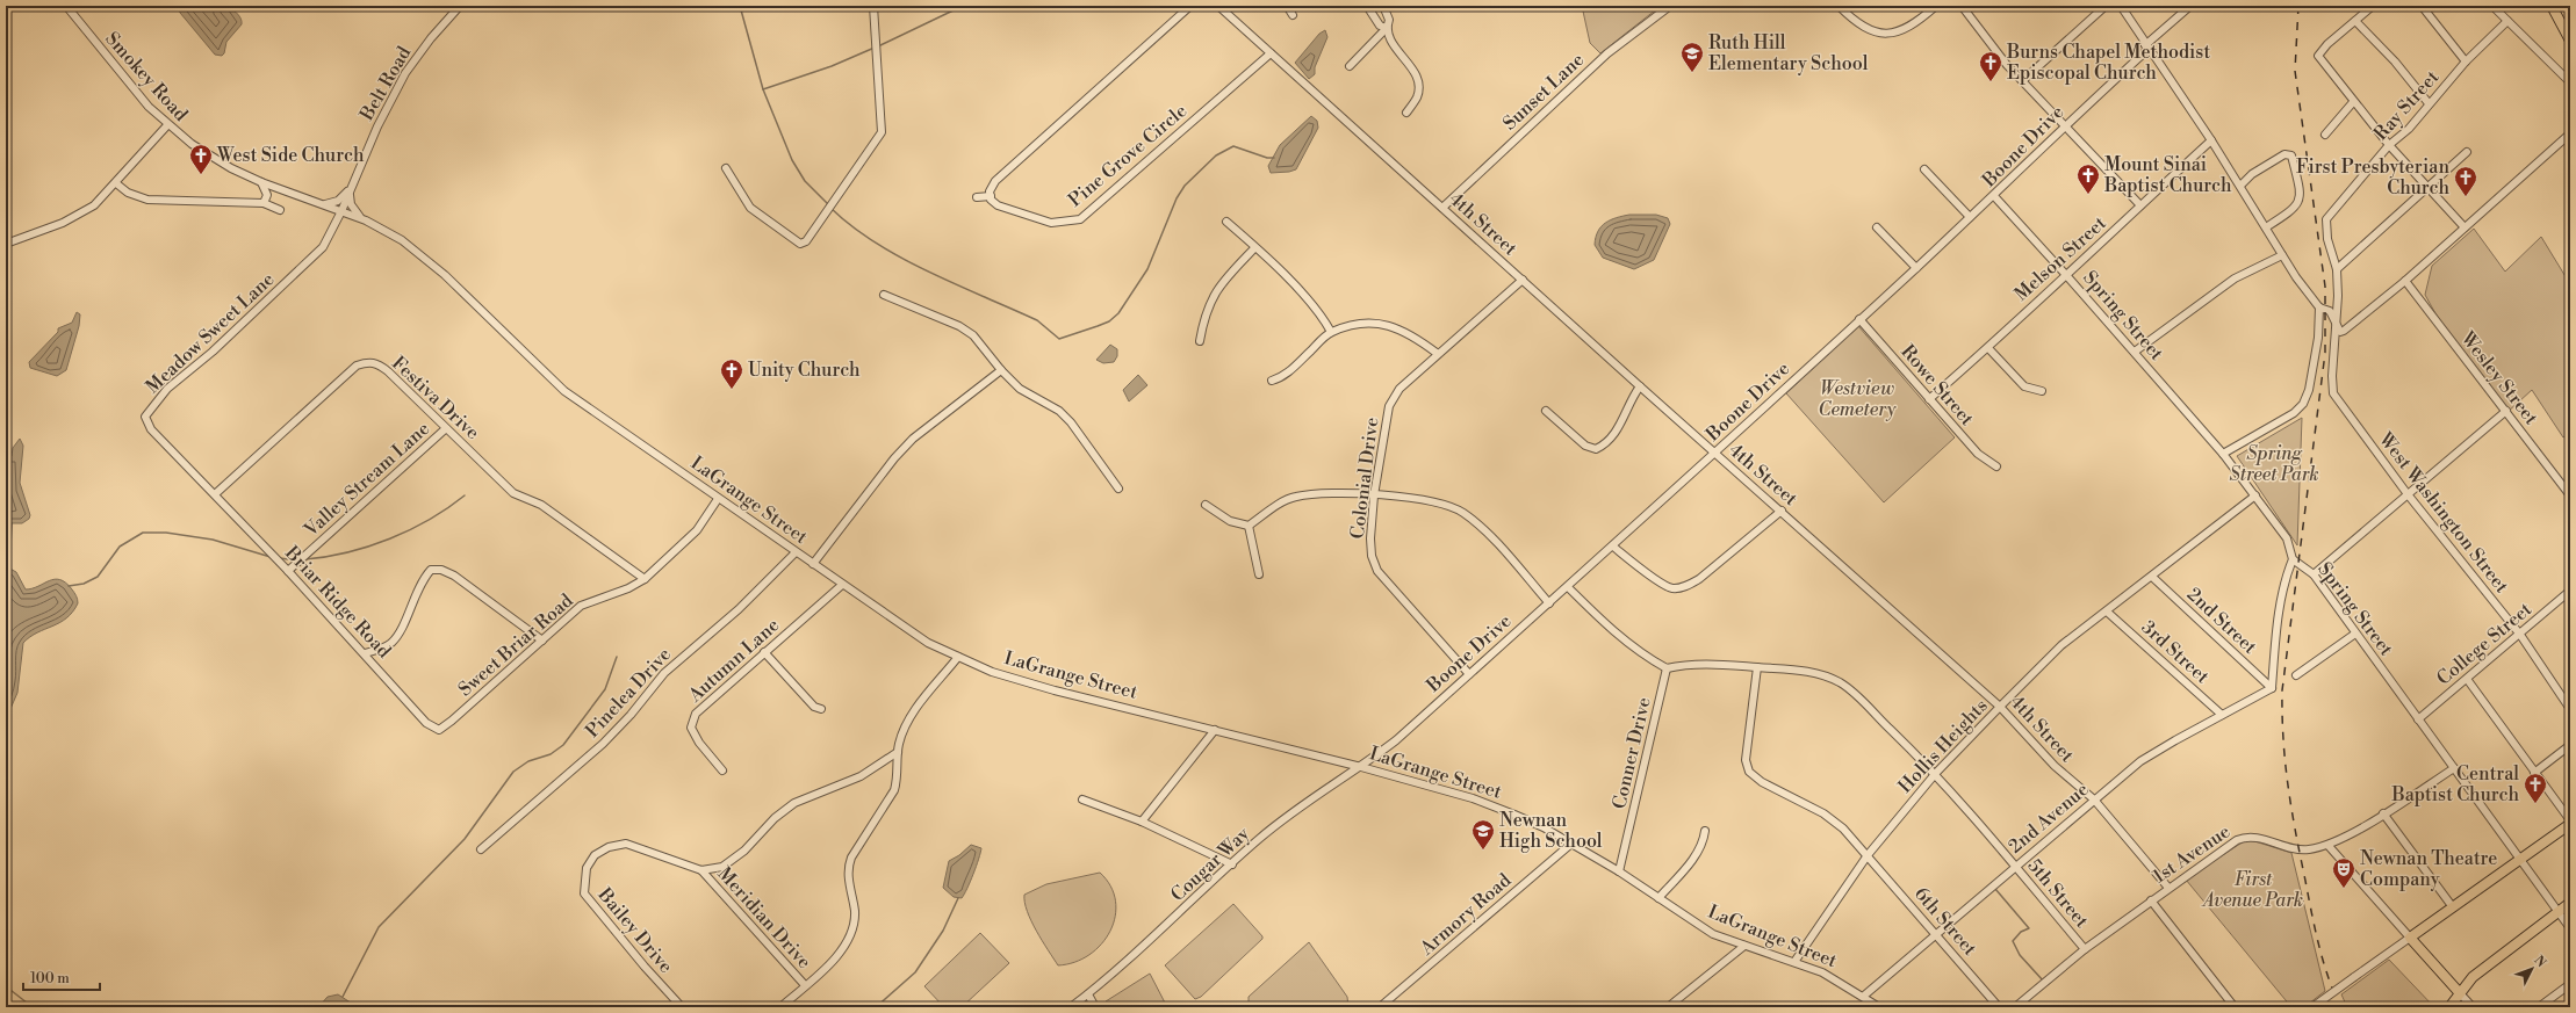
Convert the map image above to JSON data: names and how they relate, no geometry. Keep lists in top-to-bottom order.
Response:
{
  "streets": {
    "street": [
      "Smokey Road",
      "Belt Road",
      "Sunset Lane",
      "Ray Street",
      "Boone Drive",
      "Pine Grove Circle",
      "4th Street",
      "Melson Street",
      "Spring Street",
      "Meadow Sweet Lane",
      "Wesley Street",
      "Rowe Street",
      "Festiva Drive",
      "Colonial Drive",
      "Valley Stream Lane",
      "LaGrange Street",
      "West Washington Street",
      "Briar Ridge Road",
      "2nd Street",
      "College Street",
      "Sweet Briar Road",
      "3rd Street",
      "Autumn Lane",
      "Pinelea Drive",
      "Hollis Heights",
      "Conner Drive",
      "2nd Avenue",
      "1st Avenue",
      "Cougar Way",
      "5th Street",
      "Armory Road",
      "Meridian Drive",
      "6th Street",
      "Bailey Drive"
    ]
  },
  "crossings": [
    ["Smokey Road", "Belt Road"],
    ["Smokey Road", "Meadow Sweet Lane"],
    ["Smokey Road", "LaGrange Street"],
    ["Belt Road", "Meadow Sweet Lane"],
    ["Belt Road", "LaGrange Street"],
    ["Sunset Lane", "4th Street"],
    ["Ray Street", "West Washington Street"],
    ["Boone Drive", "4th Street"],
    ["Boone Drive", "Spring Street"],
    ["Boone Drive", "Rowe Street"],
    ["Boone Drive", "Colonial Drive"],
    ["Boone Drive", "LaGrange Street"],
    ["Boone Drive", "Cougar Way"],
    ["Pine Grove Circle", "4th Street"],
    ["4th Street", "Colonial Drive"],
    ["4th Street", "Hollis Heights"],
    ["4th Street", "2nd Avenue"],
    ["4th Street", "1st Avenue"],
    ["Melson Street", "Spring Street"],
    ["Melson Street", "Rowe Street"],
    ["Spring Street", "College Street"],
    ["Spring Street", "Hollis Heights"],
    ["Spring Street", "1st Avenue"],
    ["Meadow Sweet Lane", "Festiva Drive"],
    ["Meadow Sweet Lane", "LaGrange Street"],
    ["Meadow Sweet Lane", "Briar Ridge Road"],
    ["Festiva Drive", "Valley Stream Lane"],
    ["Festiva Drive", "Briar Ridge Road"],
    ["Festiva Drive", "Sweet Briar Road"],
    ["Valley Stream Lane", "Briar Ridge Road"],
    ["LaGrange Street", "Sweet Briar Road"],
    ["LaGrange Street", "Autumn Lane"],
    ["LaGrange Street", "Pinelea Drive"],
    ["LaGrange Street", "Hollis Heights"],
    ["LaGrange Street", "Conner Drive"],
    ["LaGrange Street", "2nd Avenue"],
    ["LaGrange Street", "Cougar Way"],
    ["LaGrange Street", "Armory Road"],
    ["West Washington Street", "College Street"],
    ["Briar Ridge Road", "Sweet Briar Road"],
    ["2nd Street", "Hollis Heights"],
    ["2nd Street", "2nd Avenue"],
    ["3rd Street", "Hollis Heights"],
    ["3rd Street", "2nd Avenue"],
    ["Hollis Heights", "5th Street"],
    ["Hollis Heights", "6th Street"],
    ["Conner Drive", "5th Street"],
    ["2nd Avenue", "5th Street"],
    ["2nd Avenue", "6th Street"],
    ["1st Avenue", "5th Street"],
    ["5th Street", "6th Street"],
    ["Meridian Drive", "Bailey Drive"]
  ],
  "parks": ["Westview Cemetery", "Spring Street Park", "First Avenue Park"],
  "places": {
    "school or university": ["Ruth Hill Elementary School", "Newnan High School"],
    "church": [
      "Burns Chapel Methodist Episcopal Church",
      "West Side Church",
      "Mount Sinai Baptist Church",
      "First Presbyterian Church",
      "Unity Church",
      "Central Baptist Church"
    ],
    "theatre": ["Newnan Theatre Company"]
  },
  "scale_bar": "100 m",
  "north": "top right"
}
